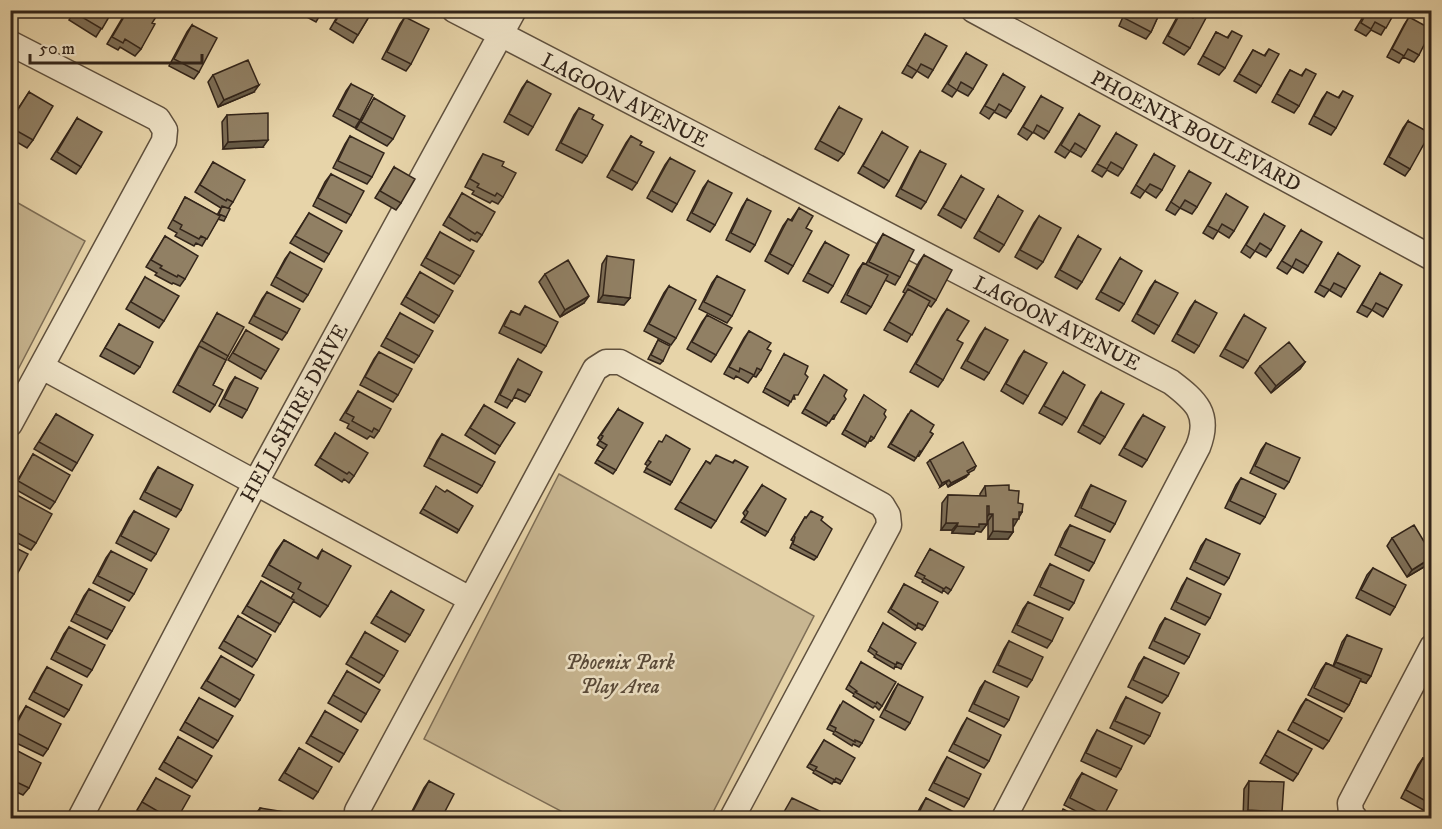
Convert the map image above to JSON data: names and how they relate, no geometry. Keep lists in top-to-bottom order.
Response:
{
  "streets": {
    "street": ["LAGOON AVENUE", "PHOENIX BOULEVARD", "HELLSHIRE DRIVE"]
  },
  "crossings": [
    ["LAGOON AVENUE", "HELLSHIRE DRIVE"]
  ],
  "parks": ["Phoenix Park Play Area"],
  "scale_bar": "50 m"
}
